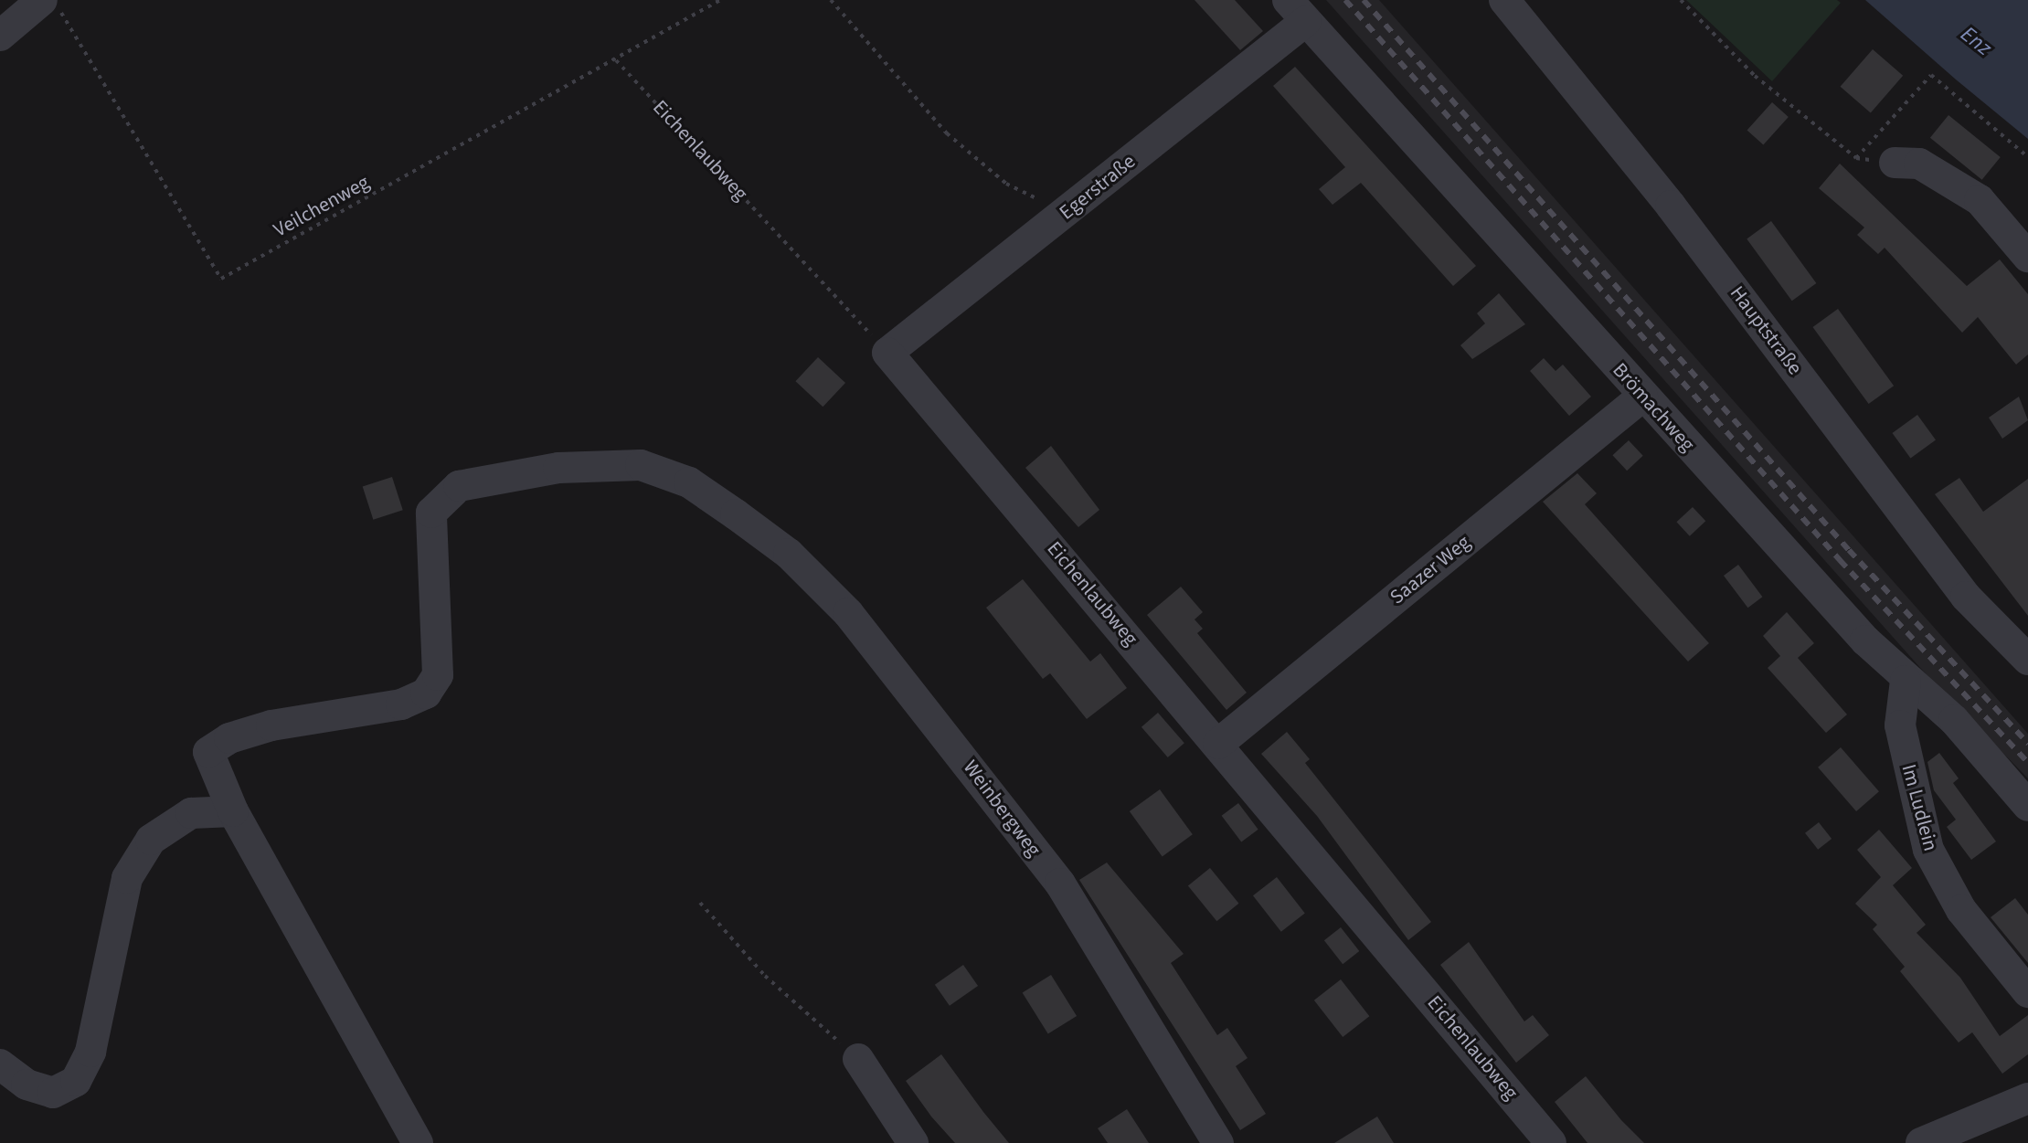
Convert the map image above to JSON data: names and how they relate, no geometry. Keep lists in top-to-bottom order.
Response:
{
  "streets": {
    "street": [
      "Eichenlaubweg",
      "Egerstraße",
      "Hauptstraße",
      "Brömachweg",
      "Saazer Weg",
      "Im Ludlein",
      "Weinbergweg"
    ],
    "path": ["Veilchenweg"]
  },
  "crossings": [
    ["Eichenlaubweg", "Egerstraße"],
    ["Eichenlaubweg", "Veilchenweg"],
    ["Eichenlaubweg", "Saazer Weg"],
    ["Egerstraße", "Brömachweg"],
    ["Brömachweg", "Saazer Weg"],
    ["Brömachweg", "Im Ludlein"]
  ],
  "water": ["Enz"]
}
